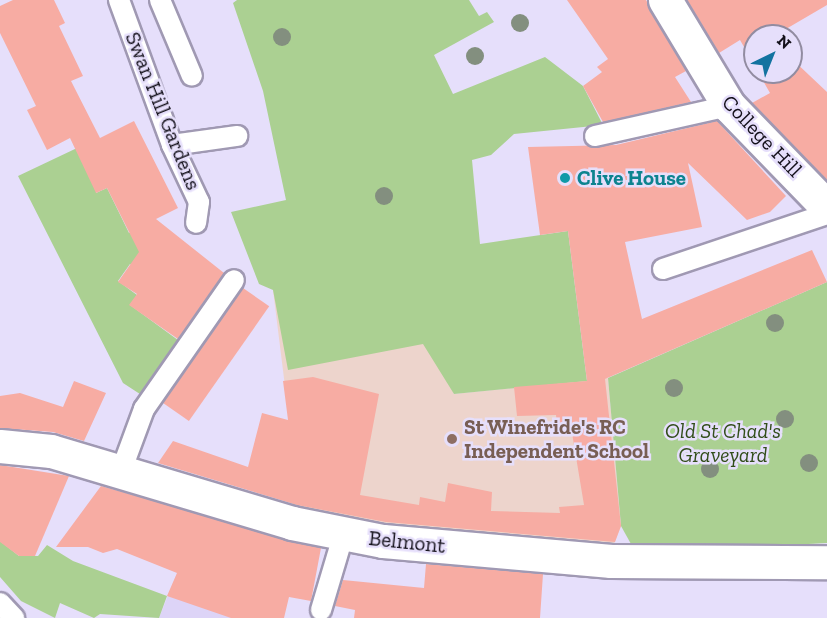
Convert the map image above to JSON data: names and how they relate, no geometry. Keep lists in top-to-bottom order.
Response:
{
  "streets": {
    "street": ["College Hill", "Belmont"],
    "lane": ["Swan Hill Gardens"]
  },
  "parks": ["Old St Chad's Graveyard"],
  "places": ["Clive House", "St Winefride's RC Independent School"],
  "north": "top right"
}
